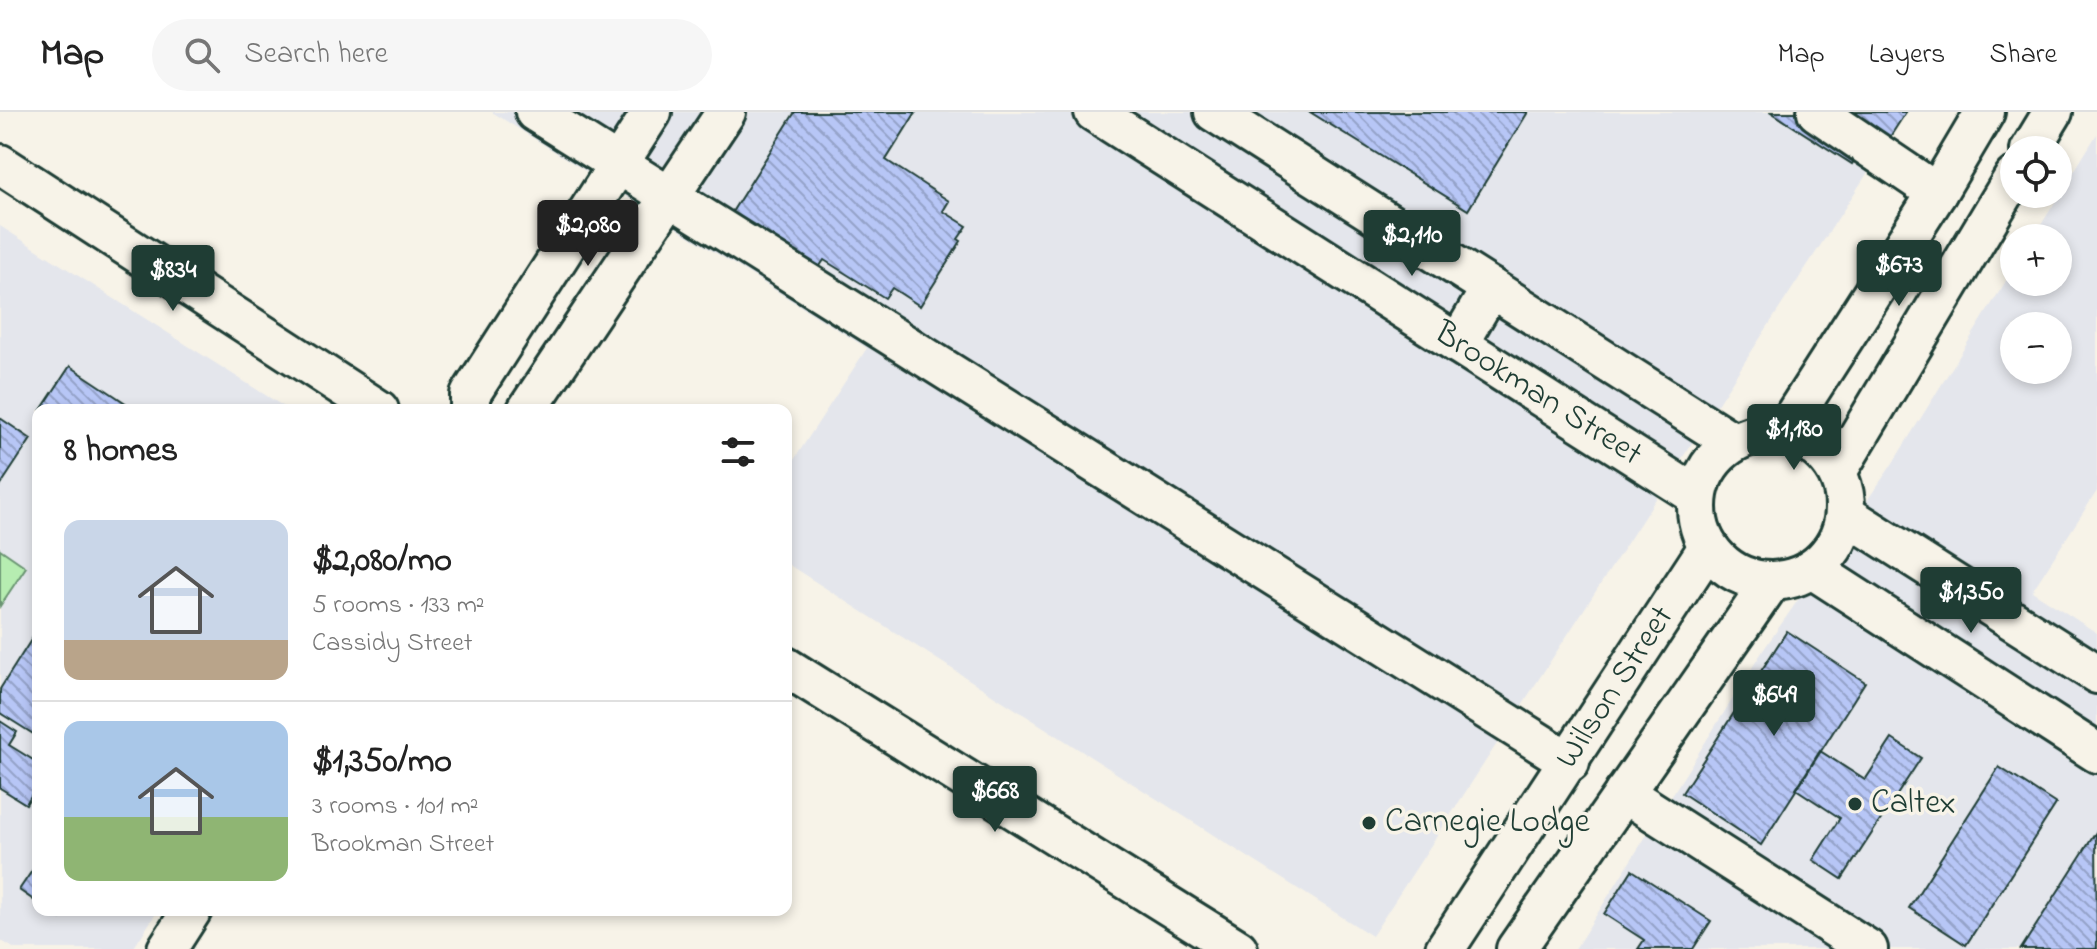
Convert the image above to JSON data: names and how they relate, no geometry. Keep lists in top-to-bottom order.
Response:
{
  "streets": {
    "street": ["Brookman Street", "Wilson Street"]
  },
  "crossings": [
    ["Brookman Street", "Wilson Street"]
  ],
  "places": ["Caltex", "Carnegie Lodge"],
  "page": {
    "header": "Map",
    "search": "Search here",
    "nav": ["Map", "Layers", "Share"],
    "map_buttons": ["+", "−"],
    "price": [
      "$2,080",
      "$2,110",
      "$673",
      "$834",
      "$1,180",
      "$1,350",
      "$649",
      "$668"
    ],
    "heading": "8 homes",
    "list": [
      {
        "name": "$2,080/mo",
        "note": "5 rooms · 133 m² · Cassidy Street"
      },
      {
        "name": "$1,350/mo",
        "note": "3 rooms · 101 m² · Brookman Street"
      }
    ]
  }
}
